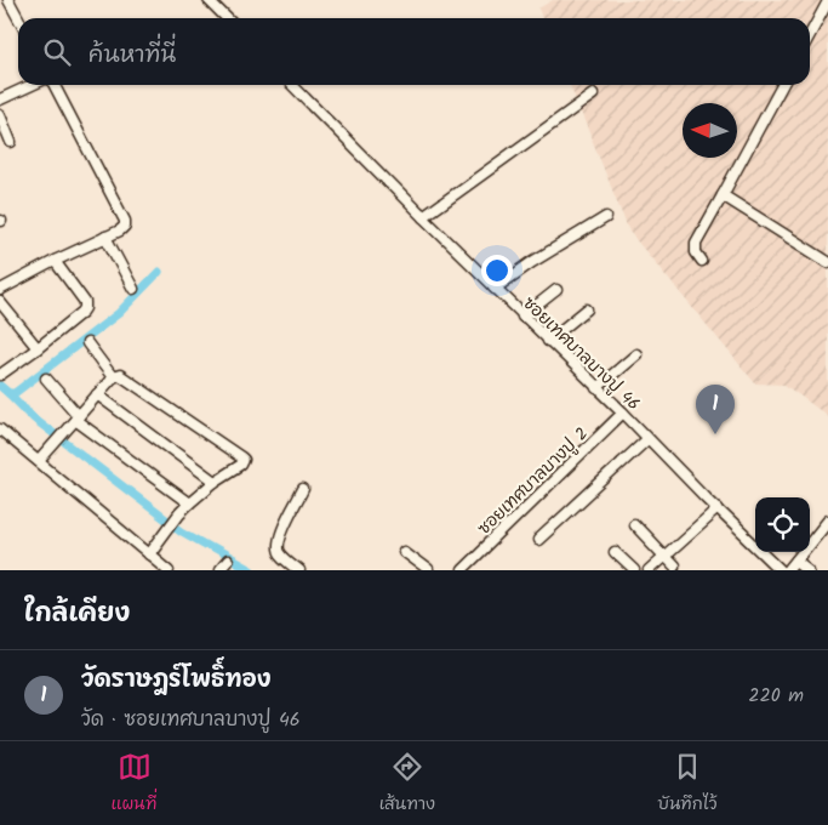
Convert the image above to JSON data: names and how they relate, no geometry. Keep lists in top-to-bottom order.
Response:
{
  "streets": {
    "street": ["ซอยเทศบาลบางปู 46", "ซอยเทศบาลบางปู 2"]
  },
  "crossings": [
    ["ซอยเทศบาลบางปู 46", "ซอยเทศบาลบางปู 2"]
  ],
  "north": "left",
  "page": {
    "search": "ค้นหาที่นี่",
    "pins": "1",
    "heading": "ใกล้เคียง",
    "list": [
      {
        "mark": "1",
        "name": "วัดราษฎร์โพธิ์ทอง",
        "note": "วัด · ซอยเทศบาลบางปู 46",
        "value": "220 m"
      }
    ],
    "nav": ["แผนที่", "เส้นทาง", "บันทึกไว้"]
  }
}
